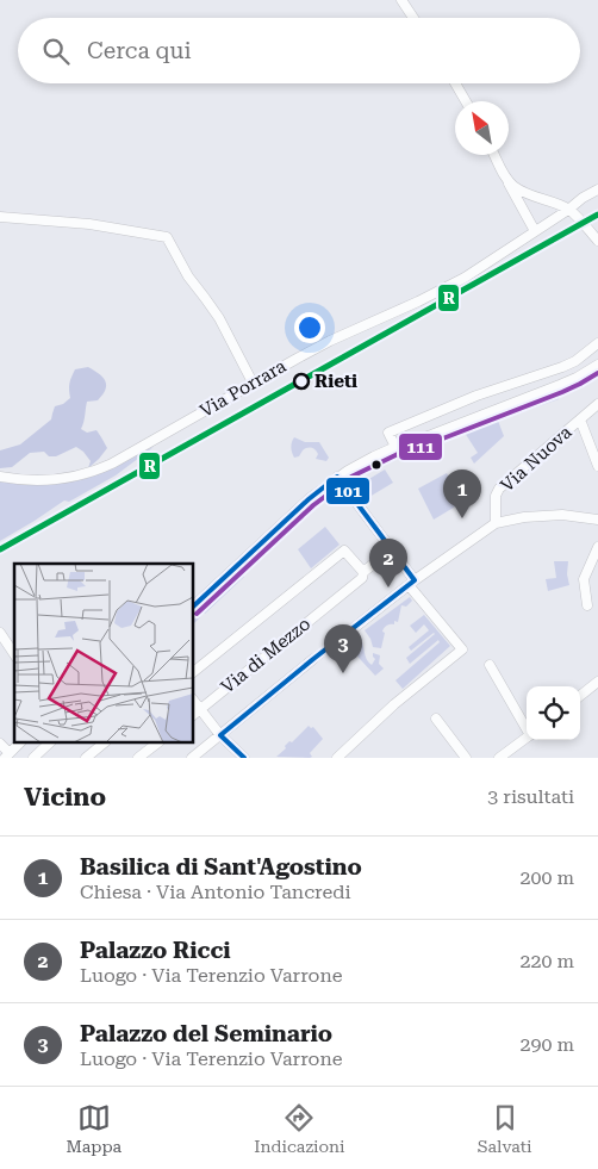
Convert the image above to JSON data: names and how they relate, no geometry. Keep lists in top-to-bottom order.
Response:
{
  "streets": {
    "street": ["Via Porrara", "Via Nuova", "Via di Mezzo"]
  },
  "places": ["Rieti"],
  "lines": ["transit line R", "transit line 111", "transit line 101"],
  "north": "top left",
  "page": {
    "search": "Cerca qui",
    "pins": ["1", "2", "3"],
    "heading": ["Vicino", "3 risultati"],
    "list": [
      {
        "mark": "1",
        "name": "Basilica di Sant'Agostino",
        "note": "Chiesa · Via Antonio Tancredi",
        "value": "200 m"
      },
      {
        "mark": "2",
        "name": "Palazzo Ricci",
        "note": "Luogo · Via Terenzio Varrone",
        "value": "220 m"
      },
      {
        "mark": "3",
        "name": "Palazzo del Seminario",
        "note": "Luogo · Via Terenzio Varrone",
        "value": "290 m"
      }
    ],
    "nav": ["Mappa", "Indicazioni", "Salvati"]
  }
}
